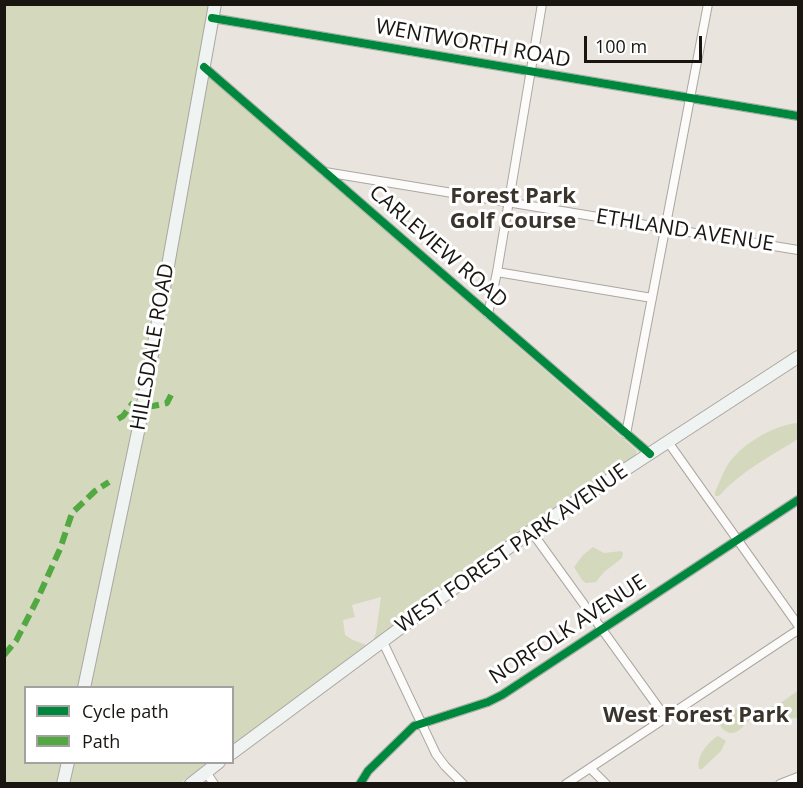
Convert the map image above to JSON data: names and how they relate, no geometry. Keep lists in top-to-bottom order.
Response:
{
  "streets": {
    "main road": ["HILLSDALE ROAD", "WEST FOREST PARK AVENUE"],
    "street": [
      "WENTWORTH ROAD",
      "ETHLAND AVENUE",
      "CARLEVIEW ROAD",
      "NORFOLK AVENUE"
    ]
  },
  "crossings": [
    ["WENTWORTH ROAD", "HILLSDALE ROAD"],
    ["ETHLAND AVENUE", "CARLEVIEW ROAD"],
    ["CARLEVIEW ROAD", "HILLSDALE ROAD"],
    ["CARLEVIEW ROAD", "WEST FOREST PARK AVENUE"]
  ],
  "districts": ["Forest Park Golf Course", "West Forest Park"],
  "legend": ["Cycle path", "Path"],
  "scale_bar": "100 m"
}
